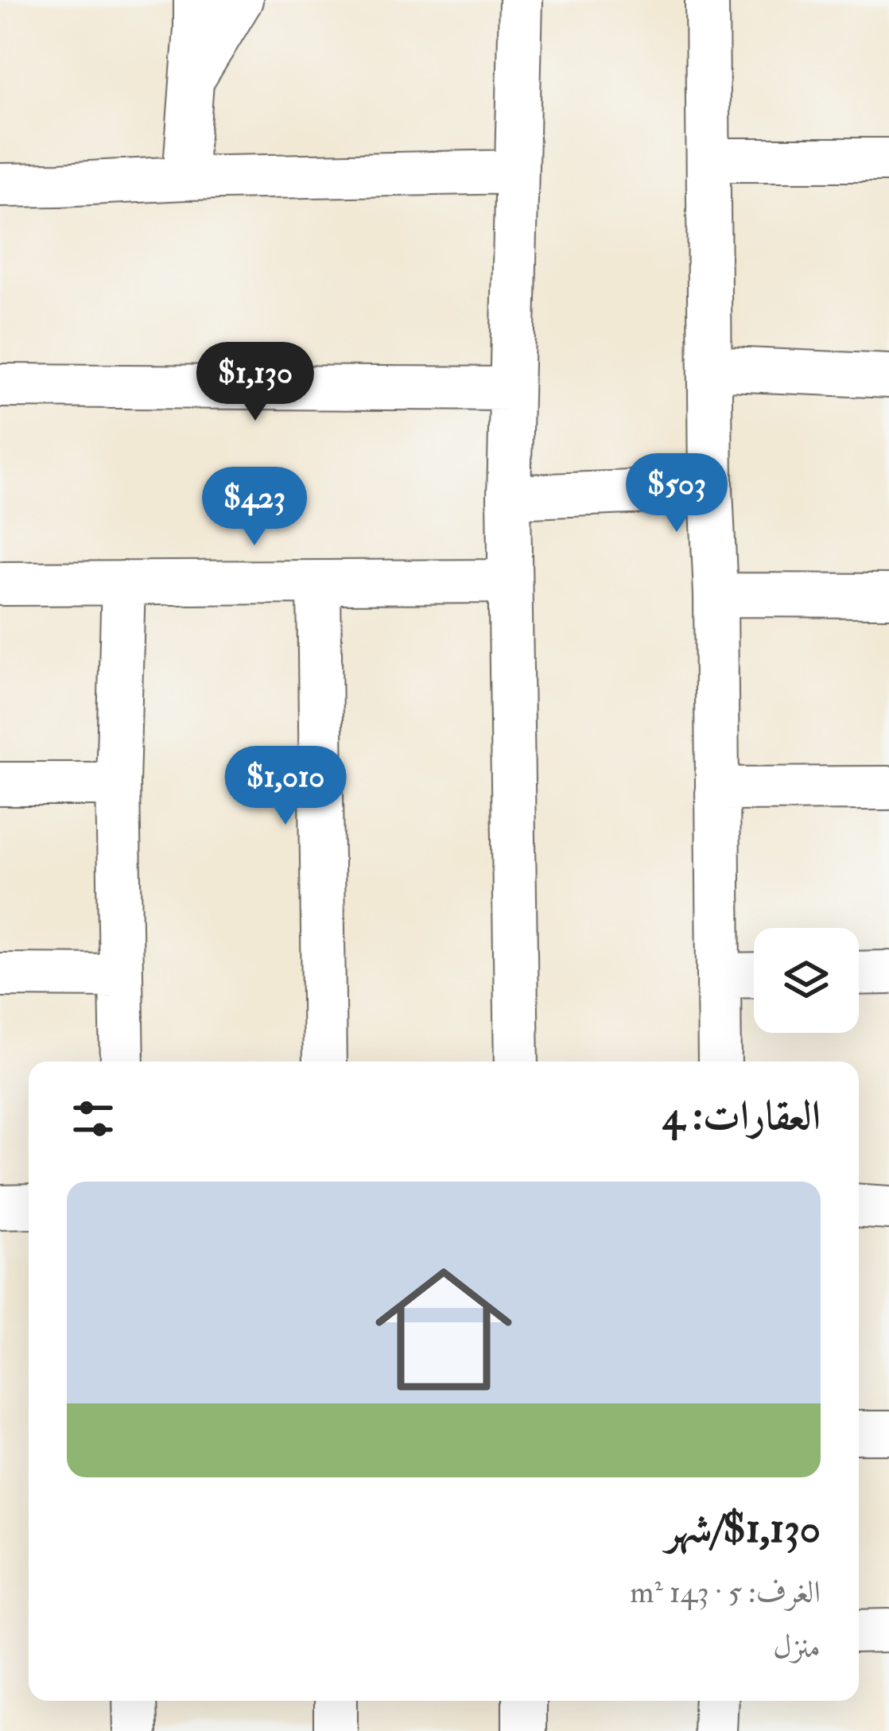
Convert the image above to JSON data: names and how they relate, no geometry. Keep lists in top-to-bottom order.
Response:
{
  "page": {
    "price": [
      "$1,130",
      "$503",
      "$423",
      "$1,010"
    ],
    "heading": "العقارات: 4",
    "list": [
      {
        "name": "$1,130/شهر",
        "note": "الغرف: 5 · 143 m² · منزل"
      }
    ]
  }
}
